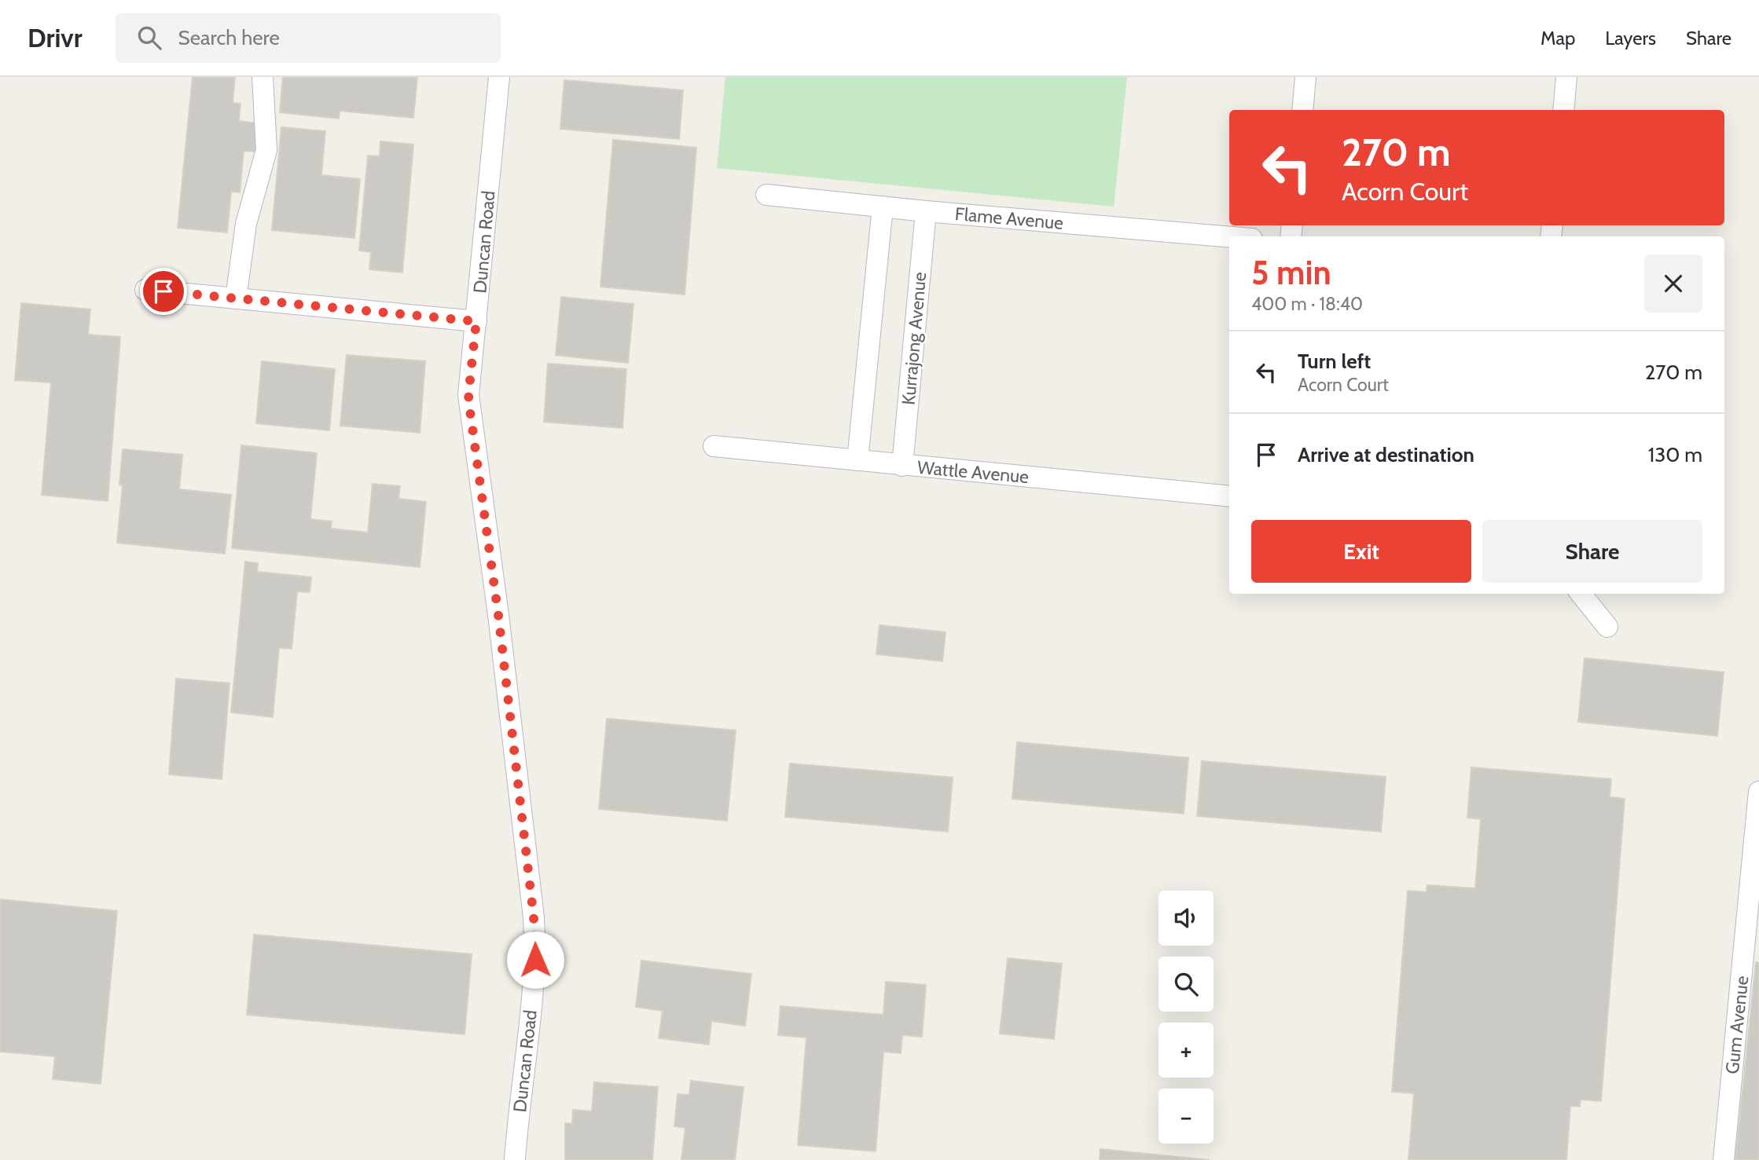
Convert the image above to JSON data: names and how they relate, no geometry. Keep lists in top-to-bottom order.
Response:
{
  "streets": {
    "street": [
      "Flame Avenue",
      "Duncan Road",
      "Kurrajong Avenue",
      "Wattle Avenue",
      "Gum Avenue"
    ]
  },
  "crossings": [
    ["Flame Avenue", "Kurrajong Avenue"],
    ["Kurrajong Avenue", "Wattle Avenue"]
  ],
  "page": {
    "header": "Drivr",
    "search": "Search here",
    "nav": ["Map", "Layers", "Share"],
    "turn": ["270 m", "Acorn Court"],
    "heading": ["5 min", "400 m · 18:40"],
    "list": [
      {
        "name": "Turn left",
        "note": "Acorn Court",
        "value": "270 m"
      },
      {
        "name": "Arrive at destination",
        "value": "130 m"
      }
    ],
    "buttons": ["Exit", "Share"],
    "map_buttons": ["+", "−"]
  }
}
